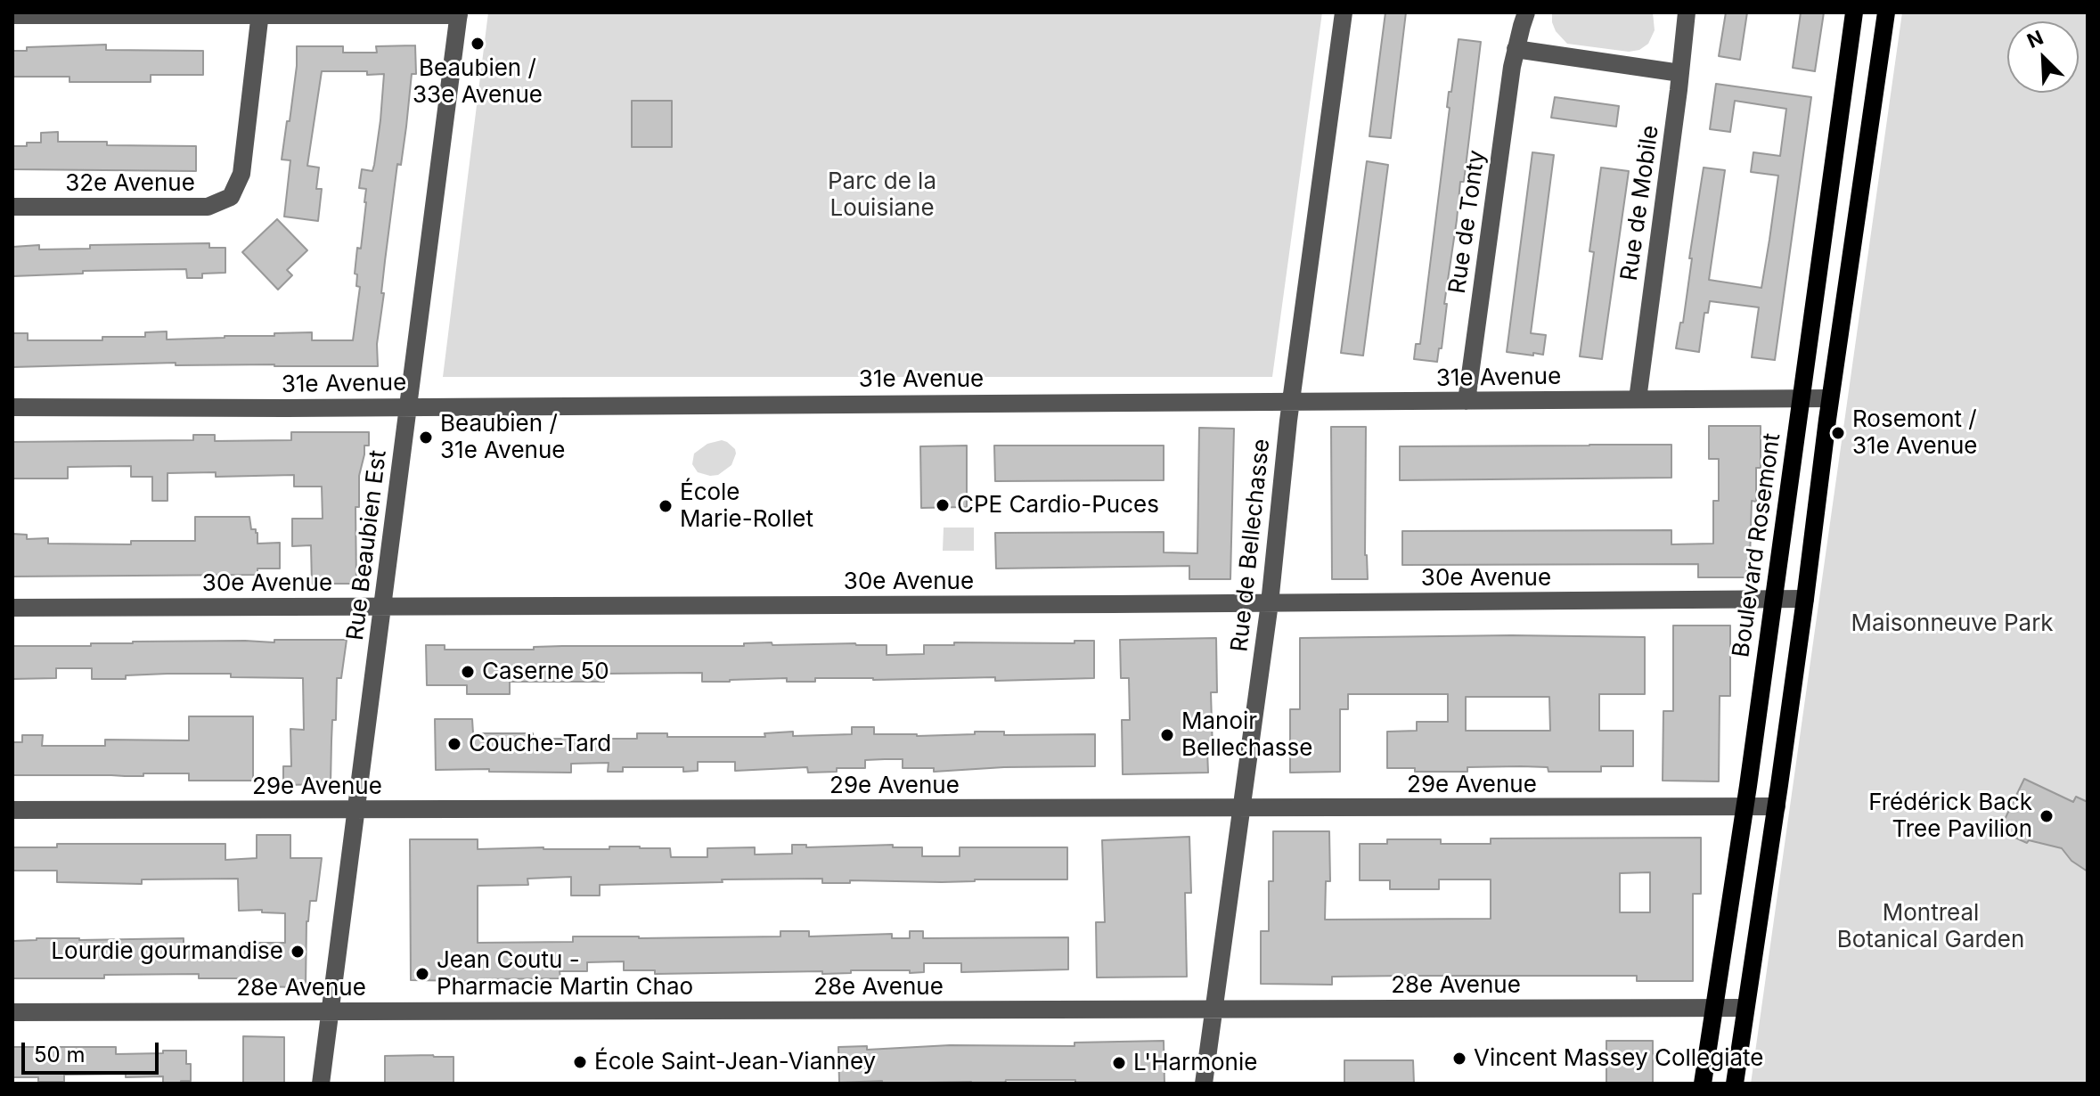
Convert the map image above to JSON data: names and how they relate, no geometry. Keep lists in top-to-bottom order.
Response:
{
  "streets": {
    "main road": ["Boulevard Rosemont"],
    "street": [
      "32e Avenue",
      "Rue de Mobile",
      "Rue de Tonty",
      "31e Avenue",
      "Rue Beaubien Est",
      "Rue de Bellechasse",
      "30e Avenue",
      "29e Avenue",
      "28e Avenue"
    ]
  },
  "crossings": [
    ["Rue de Mobile", "31e Avenue"],
    ["Rue de Tonty", "31e Avenue"],
    ["31e Avenue", "Rue Beaubien Est"],
    ["31e Avenue", "Rue de Bellechasse"],
    ["31e Avenue", "Boulevard Rosemont"],
    ["Rue Beaubien Est", "30e Avenue"],
    ["Rue Beaubien Est", "29e Avenue"],
    ["Rue Beaubien Est", "28e Avenue"],
    ["Rue de Bellechasse", "30e Avenue"],
    ["Rue de Bellechasse", "29e Avenue"],
    ["Rue de Bellechasse", "28e Avenue"],
    ["Boulevard Rosemont", "30e Avenue"],
    ["Boulevard Rosemont", "29e Avenue"],
    ["Boulevard Rosemont", "28e Avenue"]
  ],
  "parks": ["Parc de la Louisiane", "Maisonneuve Park", "Montreal Botanical Garden"],
  "places": [
    "Beaubien / 33e Avenue",
    "Rosemont / 31e Avenue",
    "Beaubien / 31e Avenue",
    "CPE Cardio-Puces",
    "École Marie-Rollet",
    "Caserne 50",
    "Manoir Bellechasse",
    "Couche-Tard",
    "Frédérick Back Tree Pavilion",
    "Lourdie gourmandise",
    "Jean Coutu - Pharmacie Martin Chao",
    "Vincent Massey Collegiate",
    "École Saint-Jean-Vianney",
    "L'Harmonie"
  ],
  "scale_bar": "50 m",
  "north": "top left"
}
